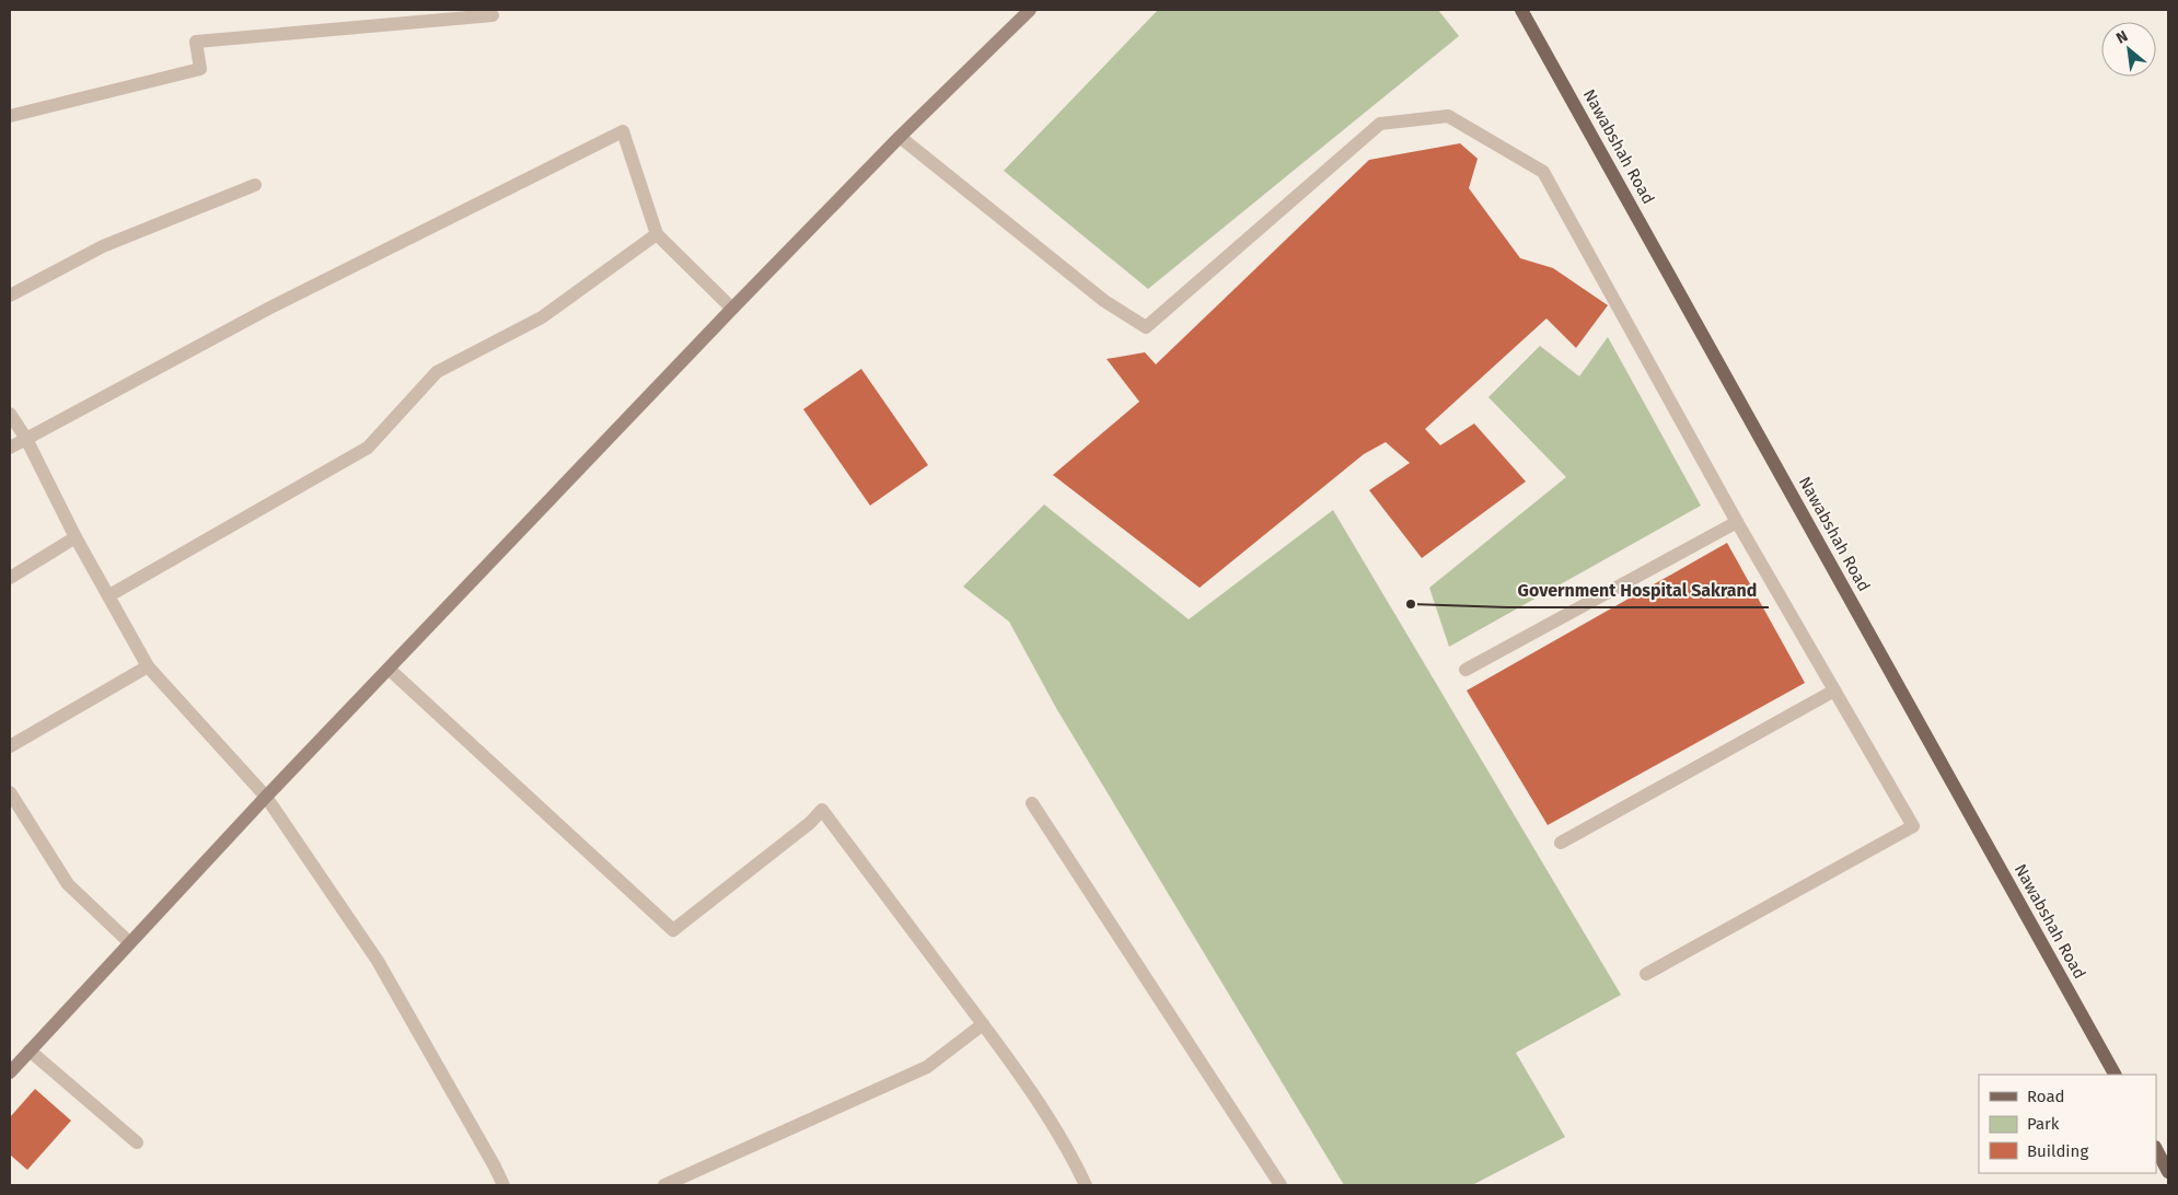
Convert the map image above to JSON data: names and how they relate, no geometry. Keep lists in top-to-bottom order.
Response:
{
  "streets": {
    "main road": ["Nawabshah Road"]
  },
  "places": ["Government Hospital Sakrand"],
  "legend": ["Road", "Park", "Building"],
  "north": "top left"
}
